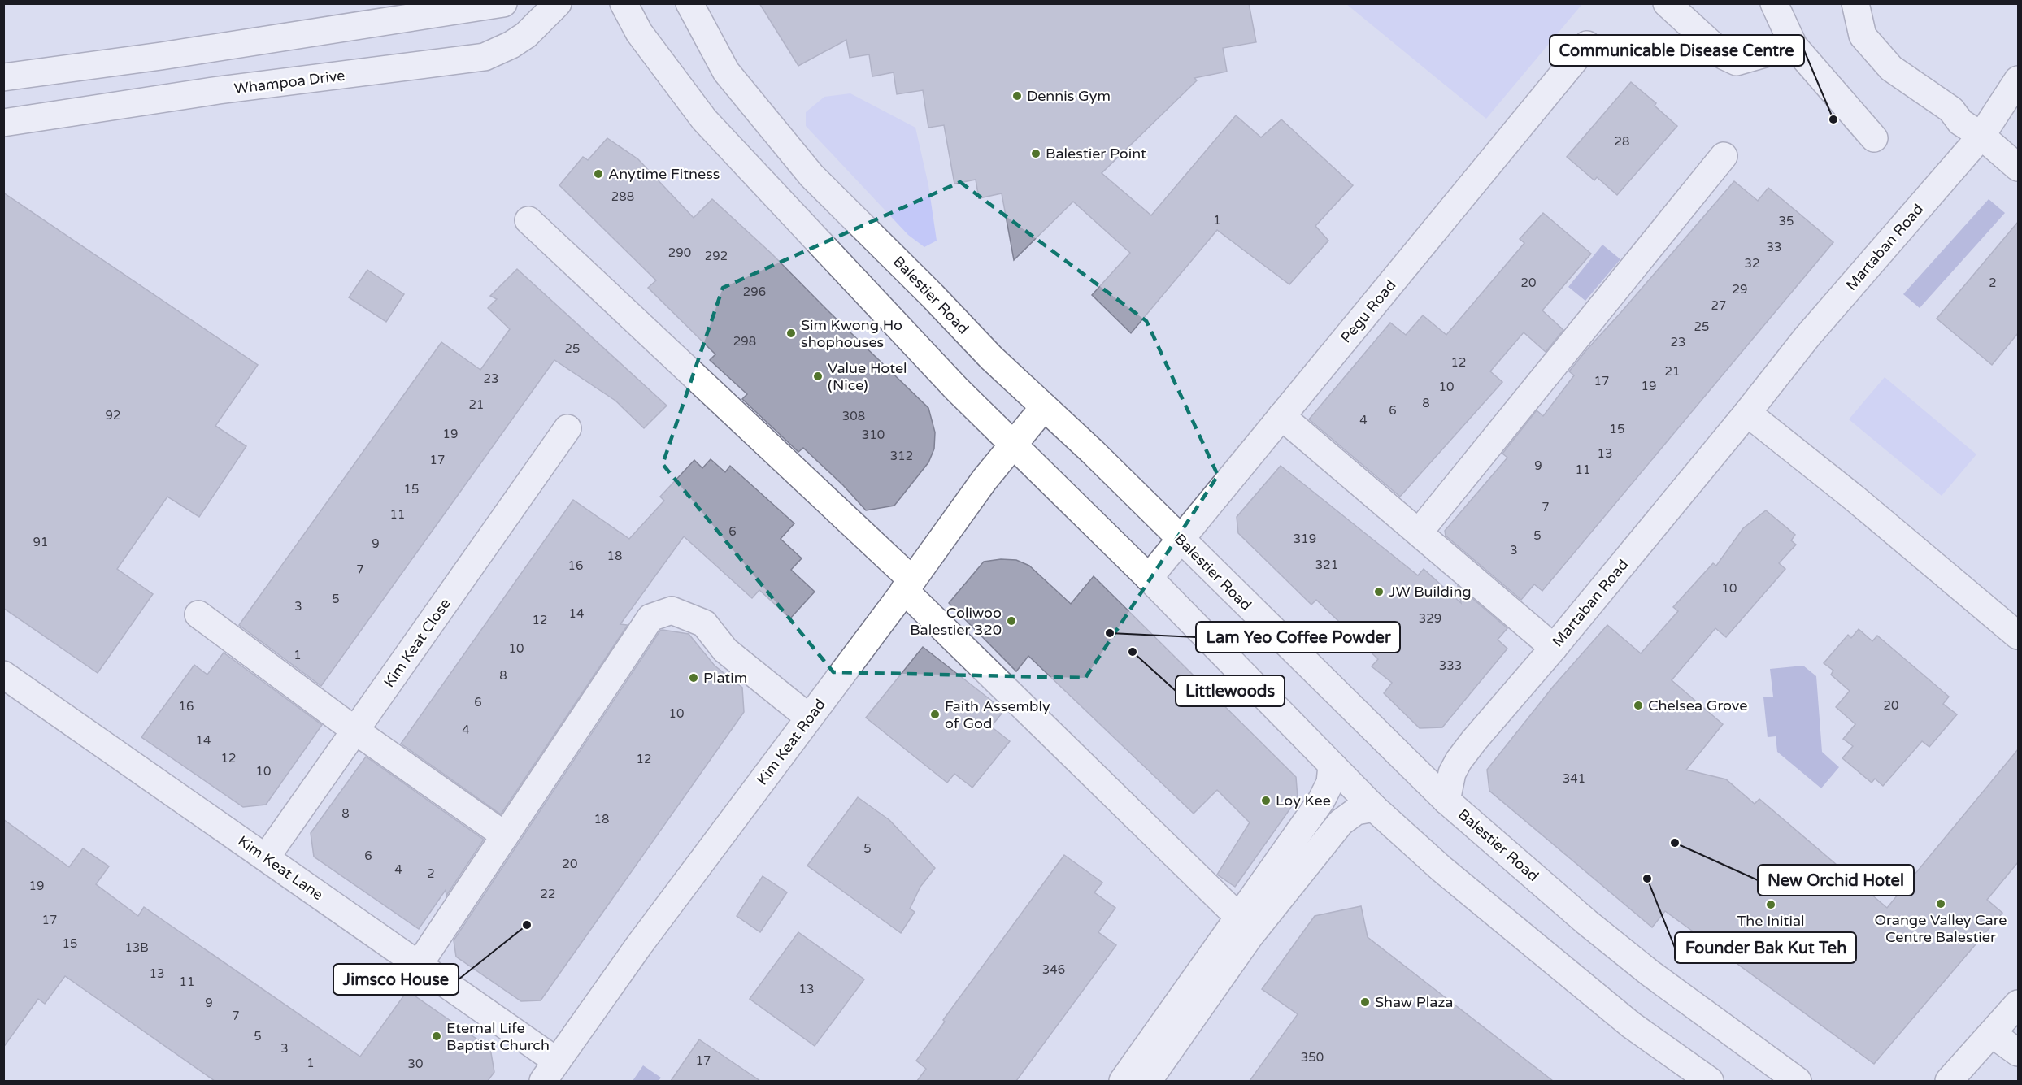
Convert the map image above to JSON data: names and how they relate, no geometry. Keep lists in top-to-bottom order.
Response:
{
  "streets": {
    "street": [
      "Whampoa Drive",
      "Martaban Road",
      "Balestier Road",
      "Pegu Road",
      "Kim Keat Close",
      "Kim Keat Road",
      "Kim Keat Lane"
    ]
  },
  "crossings": [
    ["Martaban Road", "Balestier Road"],
    ["Balestier Road", "Pegu Road"],
    ["Balestier Road", "Kim Keat Road"],
    ["Kim Keat Close", "Kim Keat Lane"],
    ["Kim Keat Road", "Kim Keat Lane"]
  ],
  "places": [
    "Dennis Gym",
    "Communicable Disease Centre",
    "Balestier Point",
    "Anytime Fitness",
    "Sim Kwong Ho shophouses",
    "Value Hotel (Nice)",
    "JW Building",
    "Coliwoo Balestier 320",
    "Lam Yeo Coffee Powder",
    "Littlewoods",
    "Platim",
    "Chelsea Grove",
    "Faith Assembly of God",
    "Loy Kee",
    "New Orchid Hotel",
    "Founder Bak Kut Teh",
    "Orange Valley Care Centre Balestier",
    "The Initial",
    "Jimsco House",
    "Shaw Plaza",
    "Eternal Life Baptist Church"
  ],
  "house_numbers": [
    "28",
    "288",
    "1",
    "35",
    "33",
    "290",
    "292",
    "32",
    "20",
    "2",
    "29",
    "296",
    "27",
    "25",
    "298",
    "23",
    "25",
    "12",
    "21",
    "23",
    "17",
    "19",
    "10",
    "8",
    "21",
    "6",
    "92",
    "308",
    "4",
    "15",
    "19",
    "310",
    "13",
    "312",
    "17",
    "9",
    "11",
    "15",
    "7",
    "11",
    "6",
    "5",
    "319",
    "91",
    "9",
    "3",
    "18",
    "321",
    "16",
    "7",
    "10",
    "5",
    "3",
    "14",
    "329",
    "12",
    "10",
    "1",
    "333",
    "8",
    "6",
    "20",
    "16",
    "10",
    "4",
    "14",
    "12",
    "12",
    "10",
    "341",
    "8",
    "18",
    "5",
    "6",
    "20",
    "4",
    "2",
    "19",
    "22",
    "17",
    "15",
    "13B",
    "346",
    "13",
    "11",
    "13",
    "9",
    "7",
    "5",
    "3",
    "350",
    "17",
    "1",
    "30"
  ]
}
